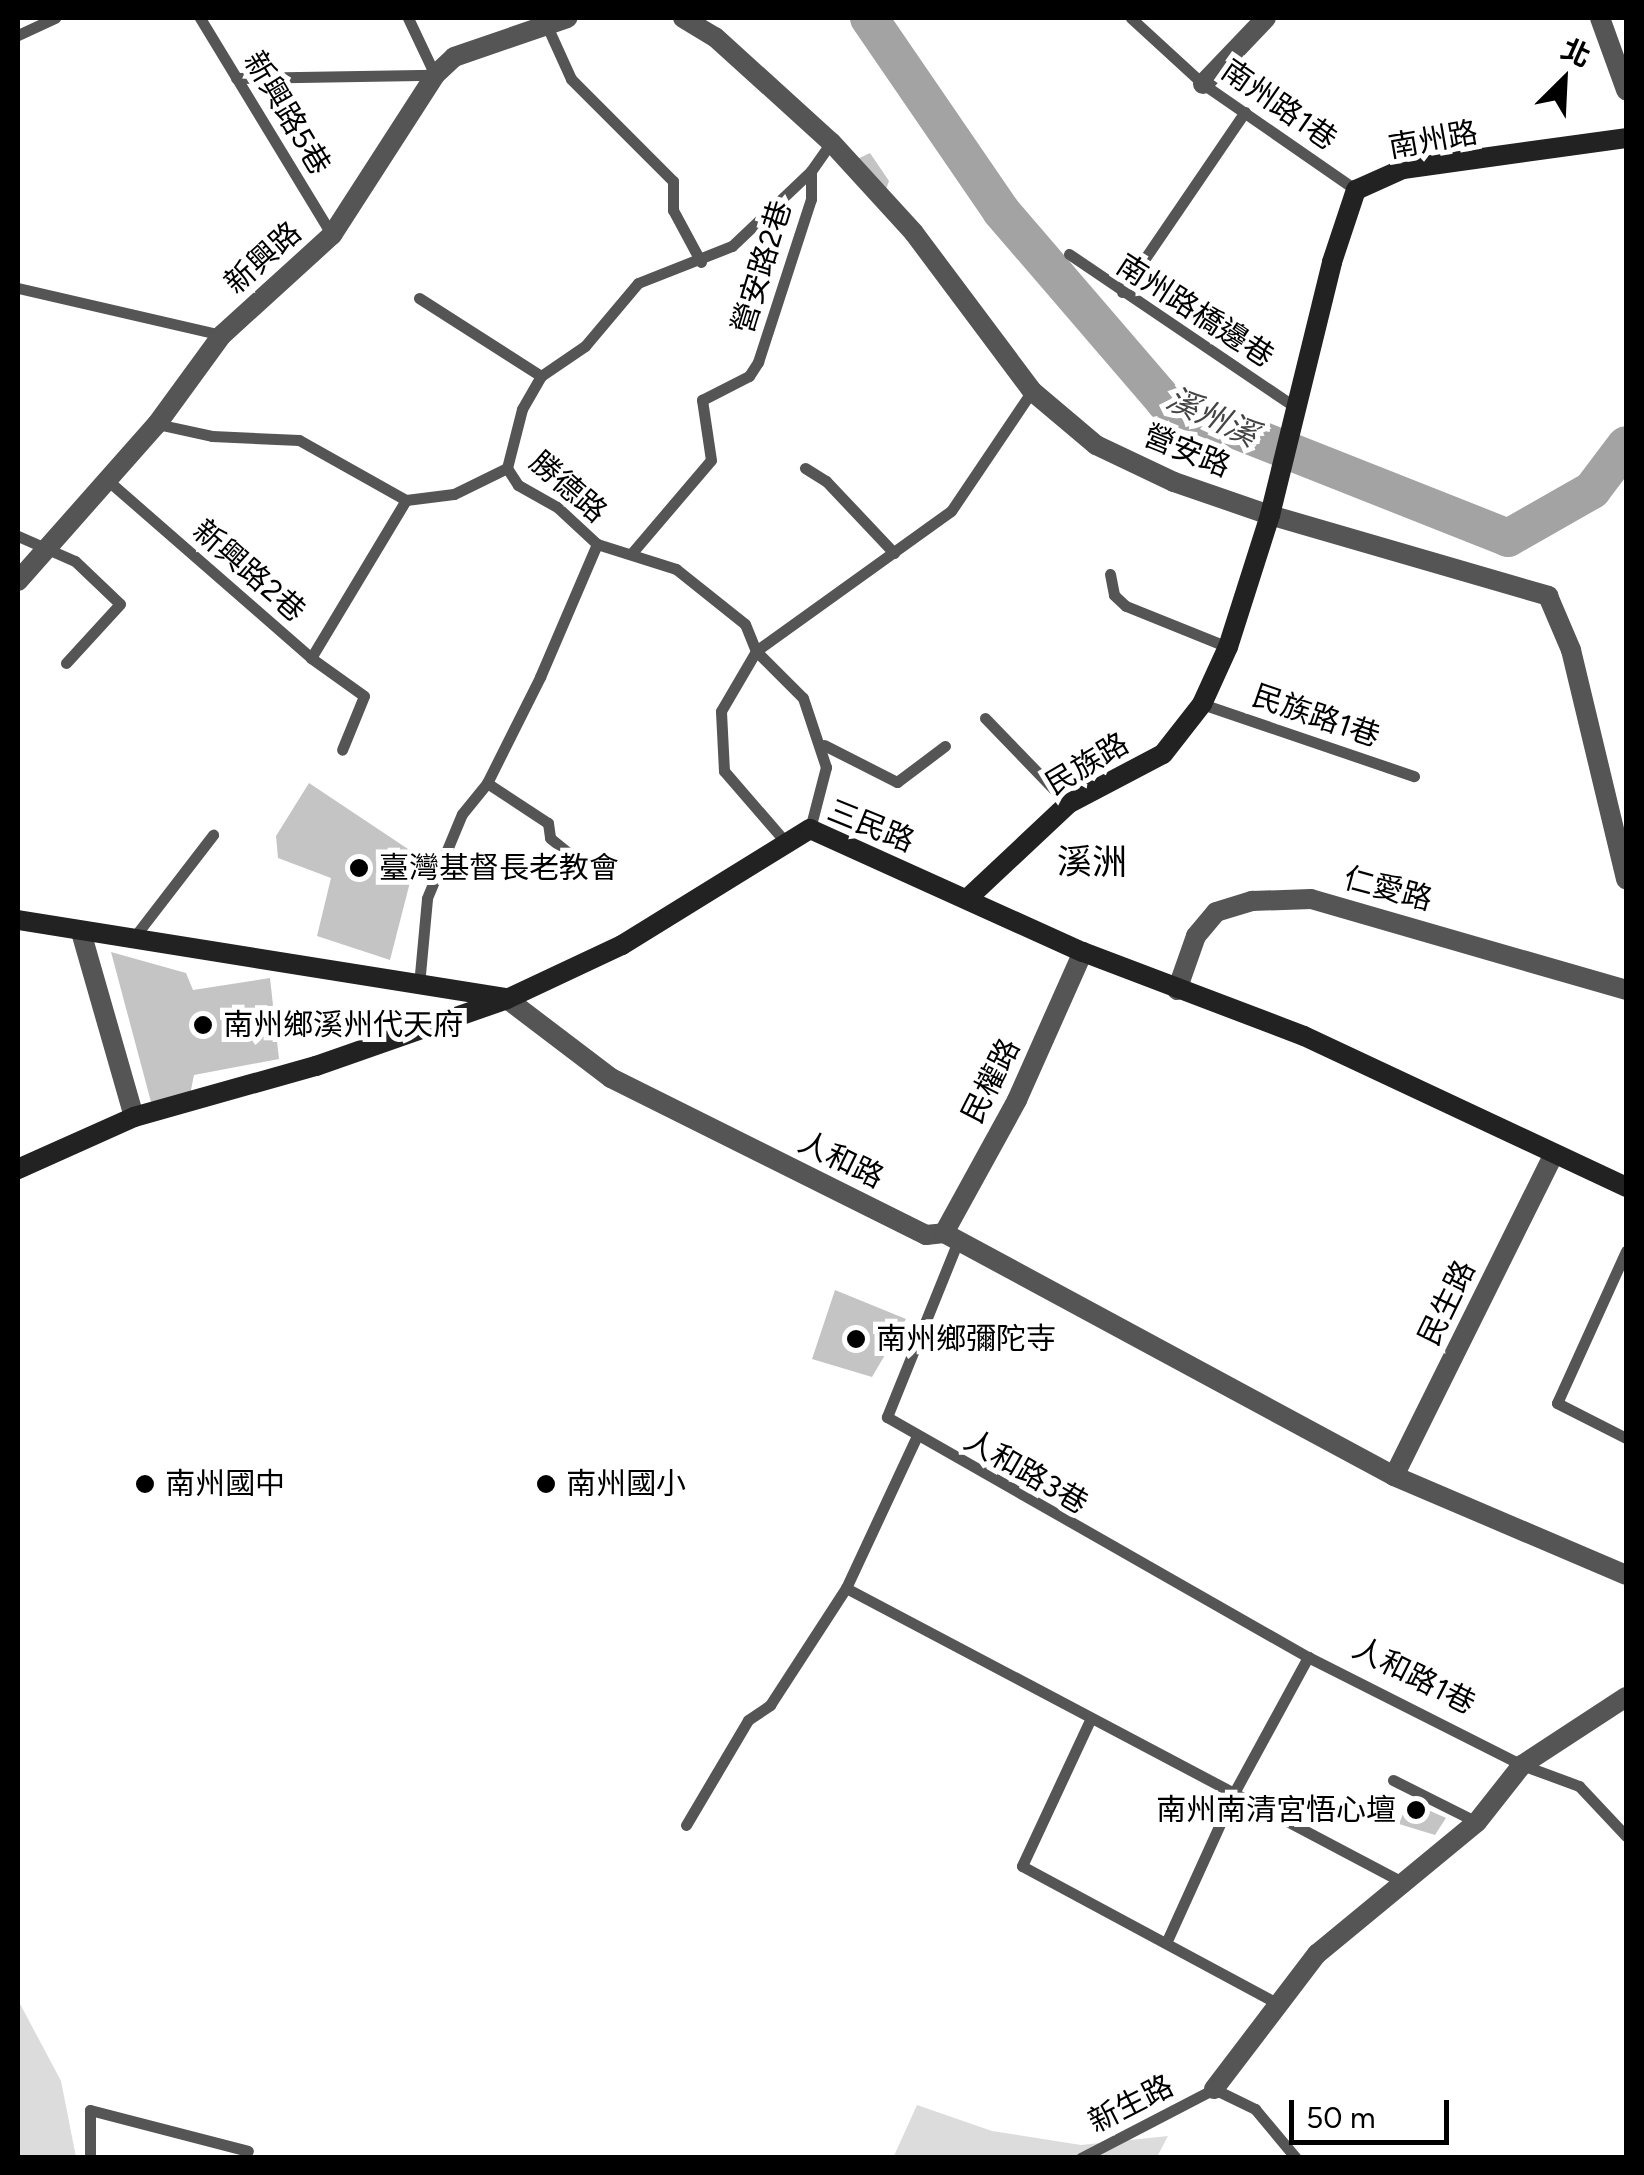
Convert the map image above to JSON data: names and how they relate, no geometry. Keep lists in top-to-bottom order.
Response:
{
  "streets": {
    "main road": ["南州路", "民族路", "三民路"],
    "street": [
      "新興路",
      "營安路",
      "仁愛路",
      "民權路",
      "人和路",
      "民生路"
    ],
    "lane": [
      "南州路1巷",
      "新興路5巷",
      "營安路2巷",
      "南州路橋邊巷",
      "勝德路",
      "新興路2巷",
      "民族路1巷",
      "人和路3巷",
      "人和路1巷",
      "新生路"
    ]
  },
  "crossings": [
    ["南州路1巷", "南州路"],
    ["新興路5巷", "新興路"],
    ["南州路", "南州路橋邊巷"],
    ["南州路", "營安路"],
    ["南州路", "民族路"],
    ["新興路", "新興路2巷"],
    ["營安路2巷", "勝德路"],
    ["營安路", "勝德路"],
    ["營安路", "民族路"],
    ["民族路1巷", "民族路"],
    ["民族路", "三民路"],
    ["三民路", "仁愛路"],
    ["三民路", "民權路"],
    ["三民路", "人和路"],
    ["三民路", "民生路"],
    ["民權路", "人和路"],
    ["民權路", "人和路3巷"],
    ["人和路", "民生路"],
    ["人和路", "人和路3巷"],
    ["人和路3巷", "人和路1巷"]
  ],
  "districts": ["溪洲"],
  "water": ["溪州溪"],
  "places": [
    "臺灣基督長老教會",
    "南州鄉溪州代天府",
    "南州鄉彌陀寺",
    "南州國中",
    "南州國小",
    "南州南清宮悟心壇"
  ],
  "scale_bar": "50 m",
  "north": "top right"
}
